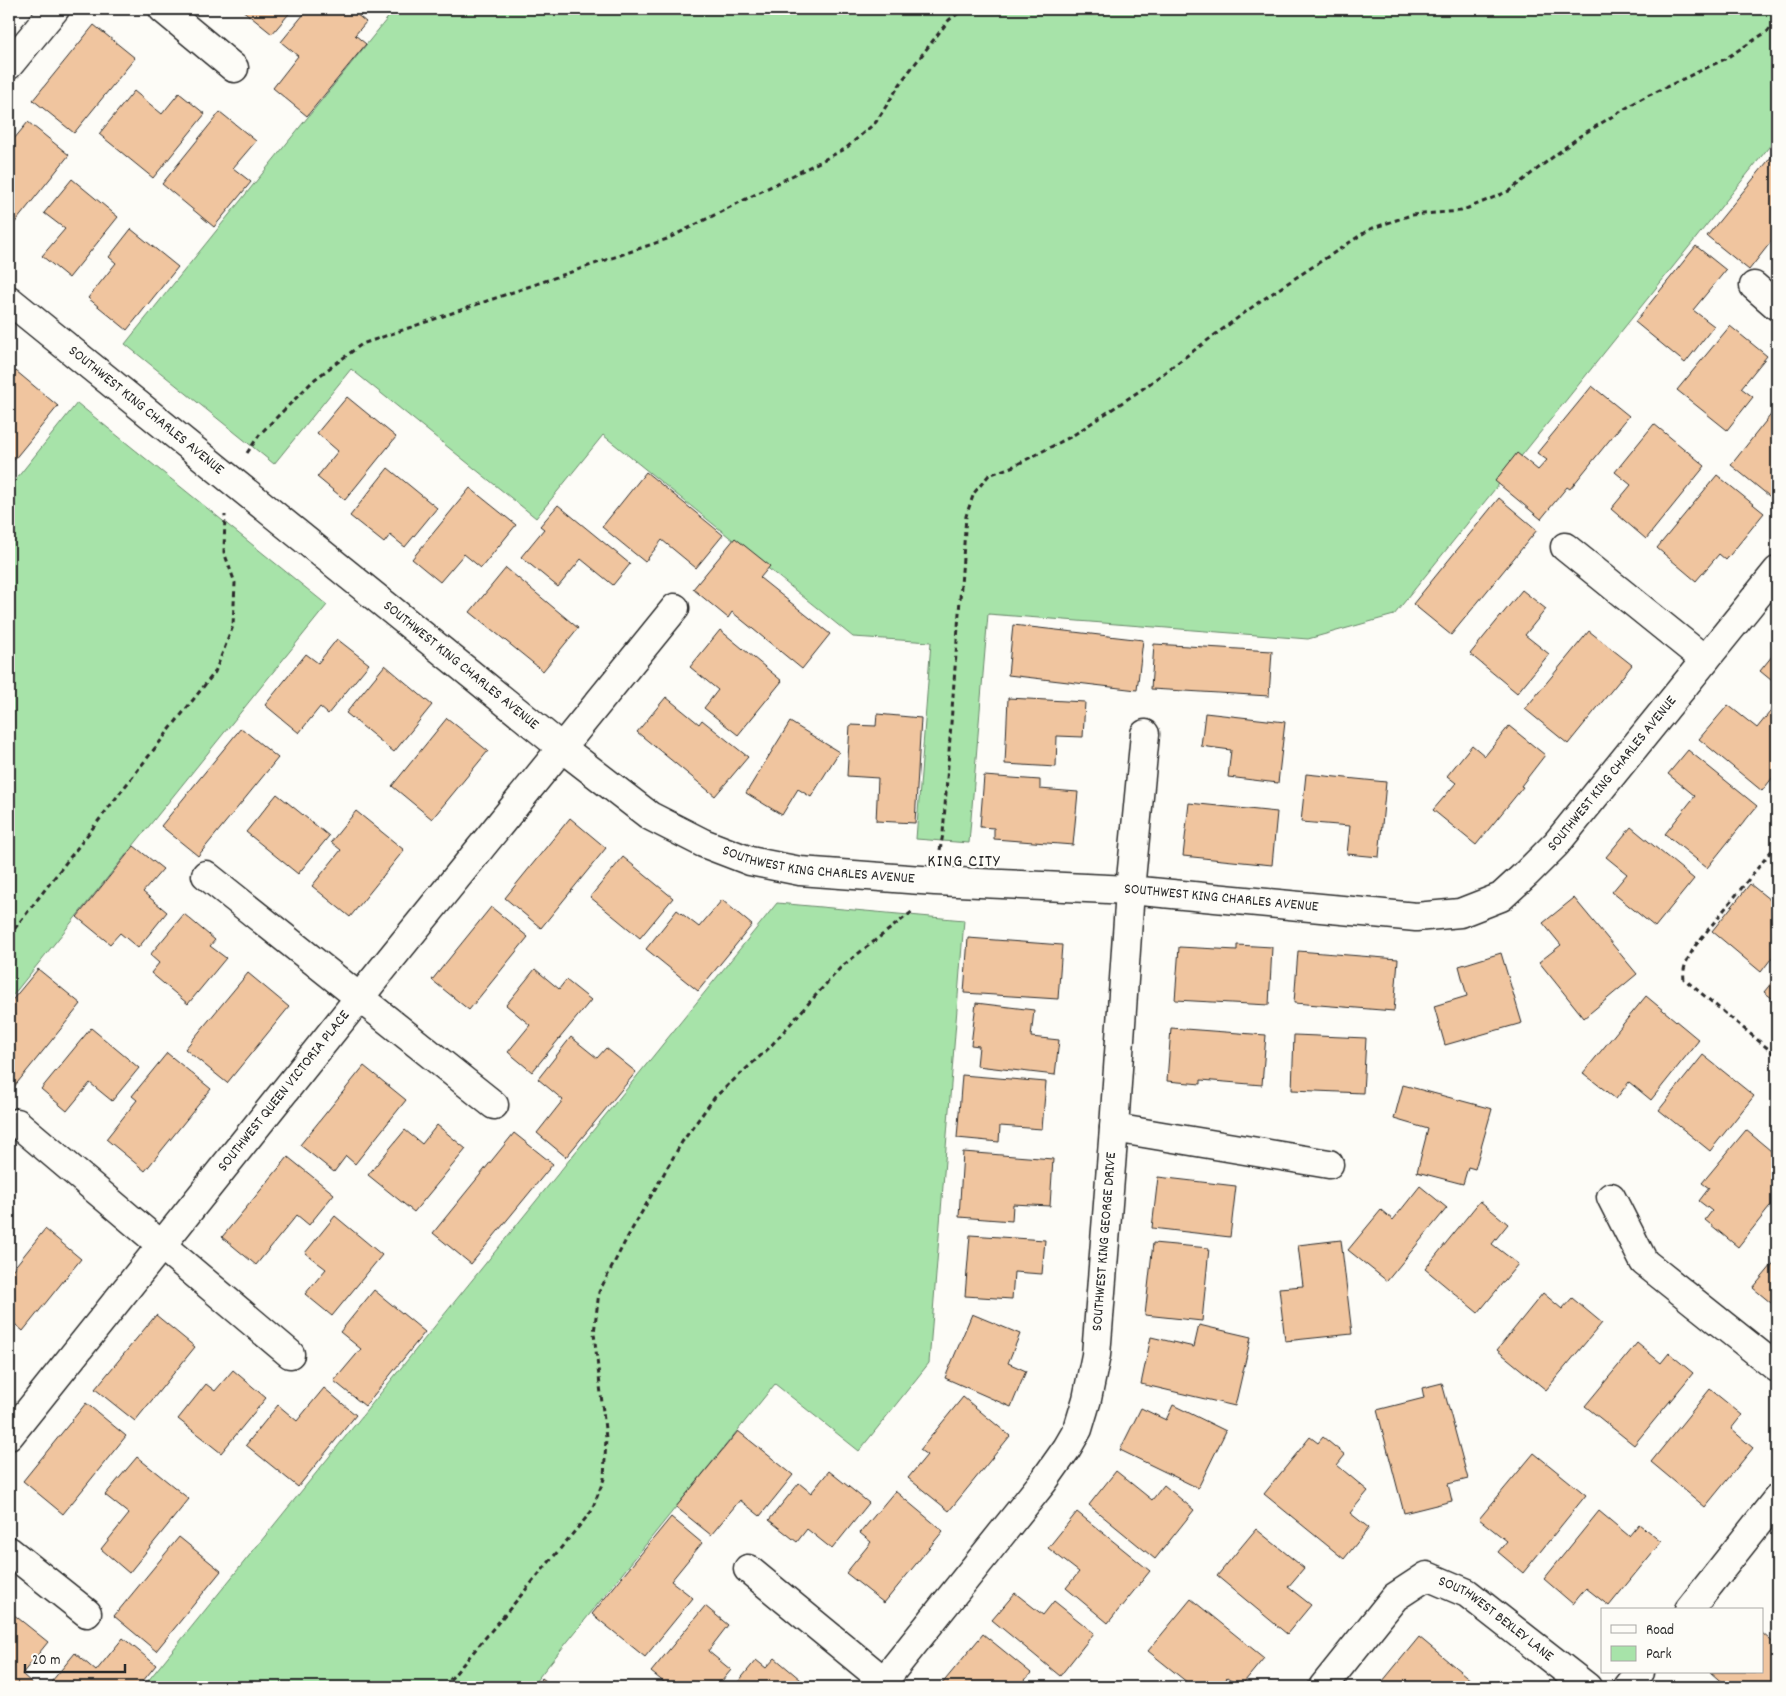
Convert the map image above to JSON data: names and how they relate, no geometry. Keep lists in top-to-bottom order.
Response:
{
  "streets": {
    "street": [
      "SOUTHWEST KING CHARLES AVENUE",
      "SOUTHWEST QUEEN VICTORIA PLACE",
      "SOUTHWEST KING GEORGE DRIVE",
      "SOUTHWEST BEXLEY LANE"
    ]
  },
  "crossings": [
    ["SOUTHWEST KING CHARLES AVENUE", "SOUTHWEST QUEEN VICTORIA PLACE"],
    ["SOUTHWEST KING CHARLES AVENUE", "SOUTHWEST KING GEORGE DRIVE"]
  ],
  "districts": ["KING CITY"],
  "legend": ["Road", "Park"],
  "scale_bar": "20 m"
}
